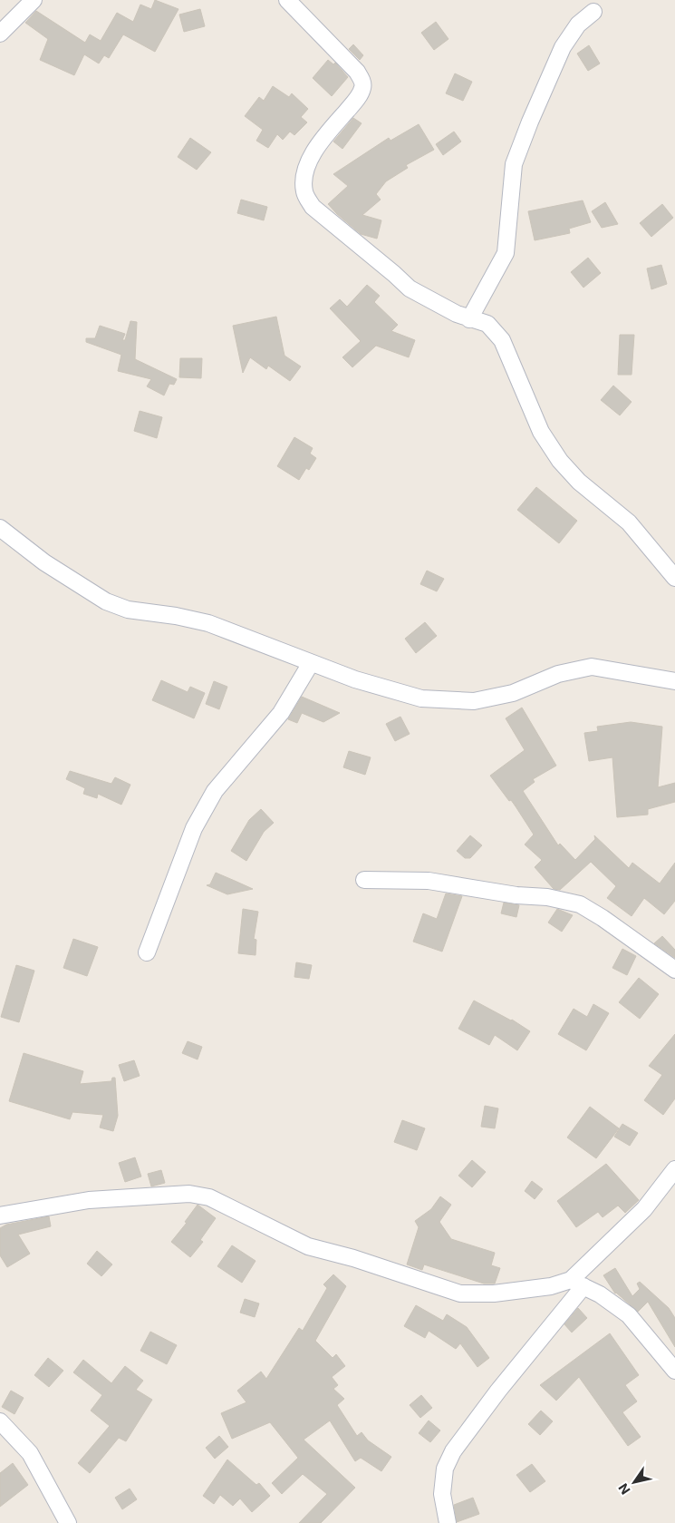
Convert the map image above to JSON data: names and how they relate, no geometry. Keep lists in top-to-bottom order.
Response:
{
  "north": "bottom left"
}
